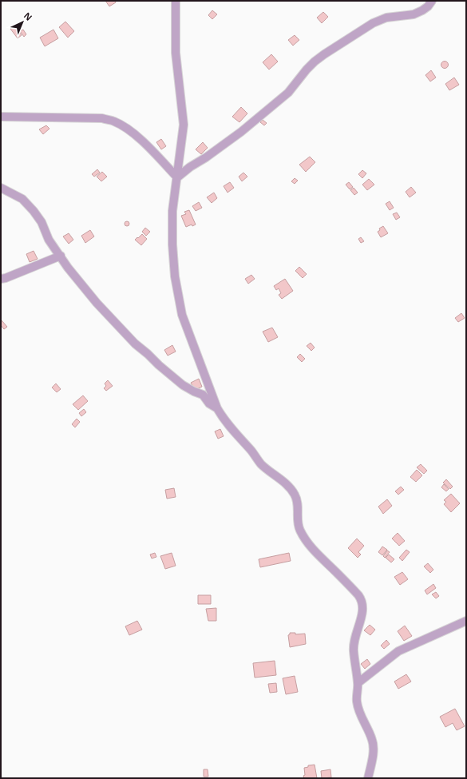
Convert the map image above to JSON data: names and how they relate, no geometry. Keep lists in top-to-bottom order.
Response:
{
  "north": "top right"
}
